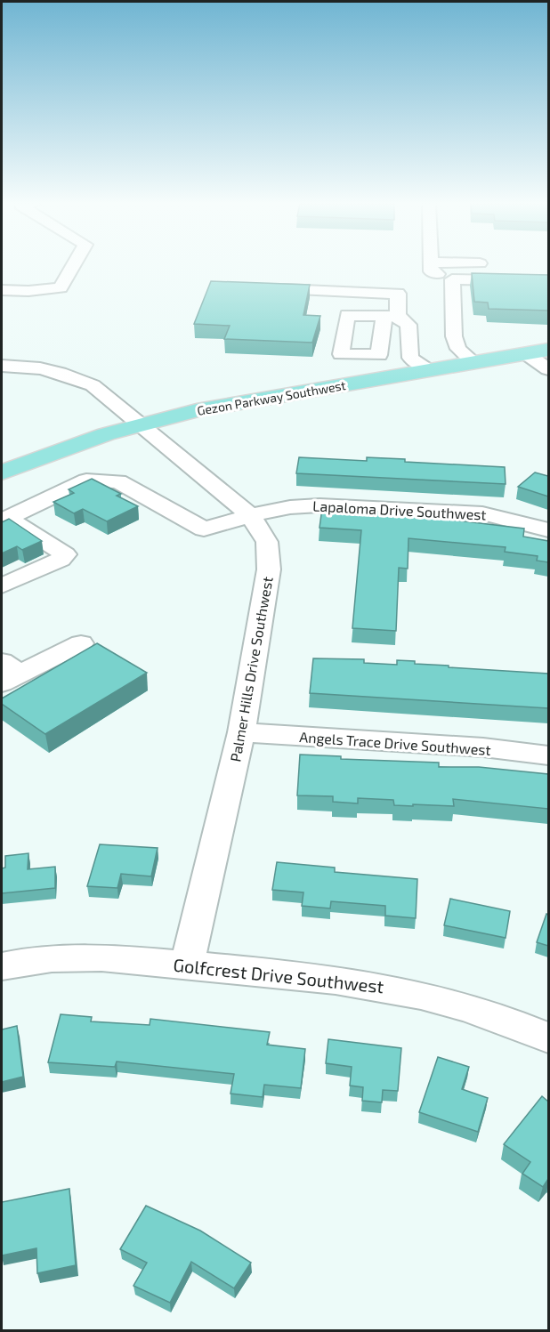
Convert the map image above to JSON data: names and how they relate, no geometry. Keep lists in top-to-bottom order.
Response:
{
  "streets": {
    "main road": ["Gezon Parkway Southwest"],
    "street": [
      "Lapaloma Drive Southwest",
      "Palmer Hills Drive Southwest",
      "Angels Trace Drive Southwest",
      "Golfcrest Drive Southwest"
    ]
  },
  "crossings": [
    ["Gezon Parkway Southwest", "Palmer Hills Drive Southwest"],
    ["Lapaloma Drive Southwest", "Palmer Hills Drive Southwest"],
    ["Palmer Hills Drive Southwest", "Angels Trace Drive Southwest"],
    ["Palmer Hills Drive Southwest", "Golfcrest Drive Southwest"]
  ]
}
